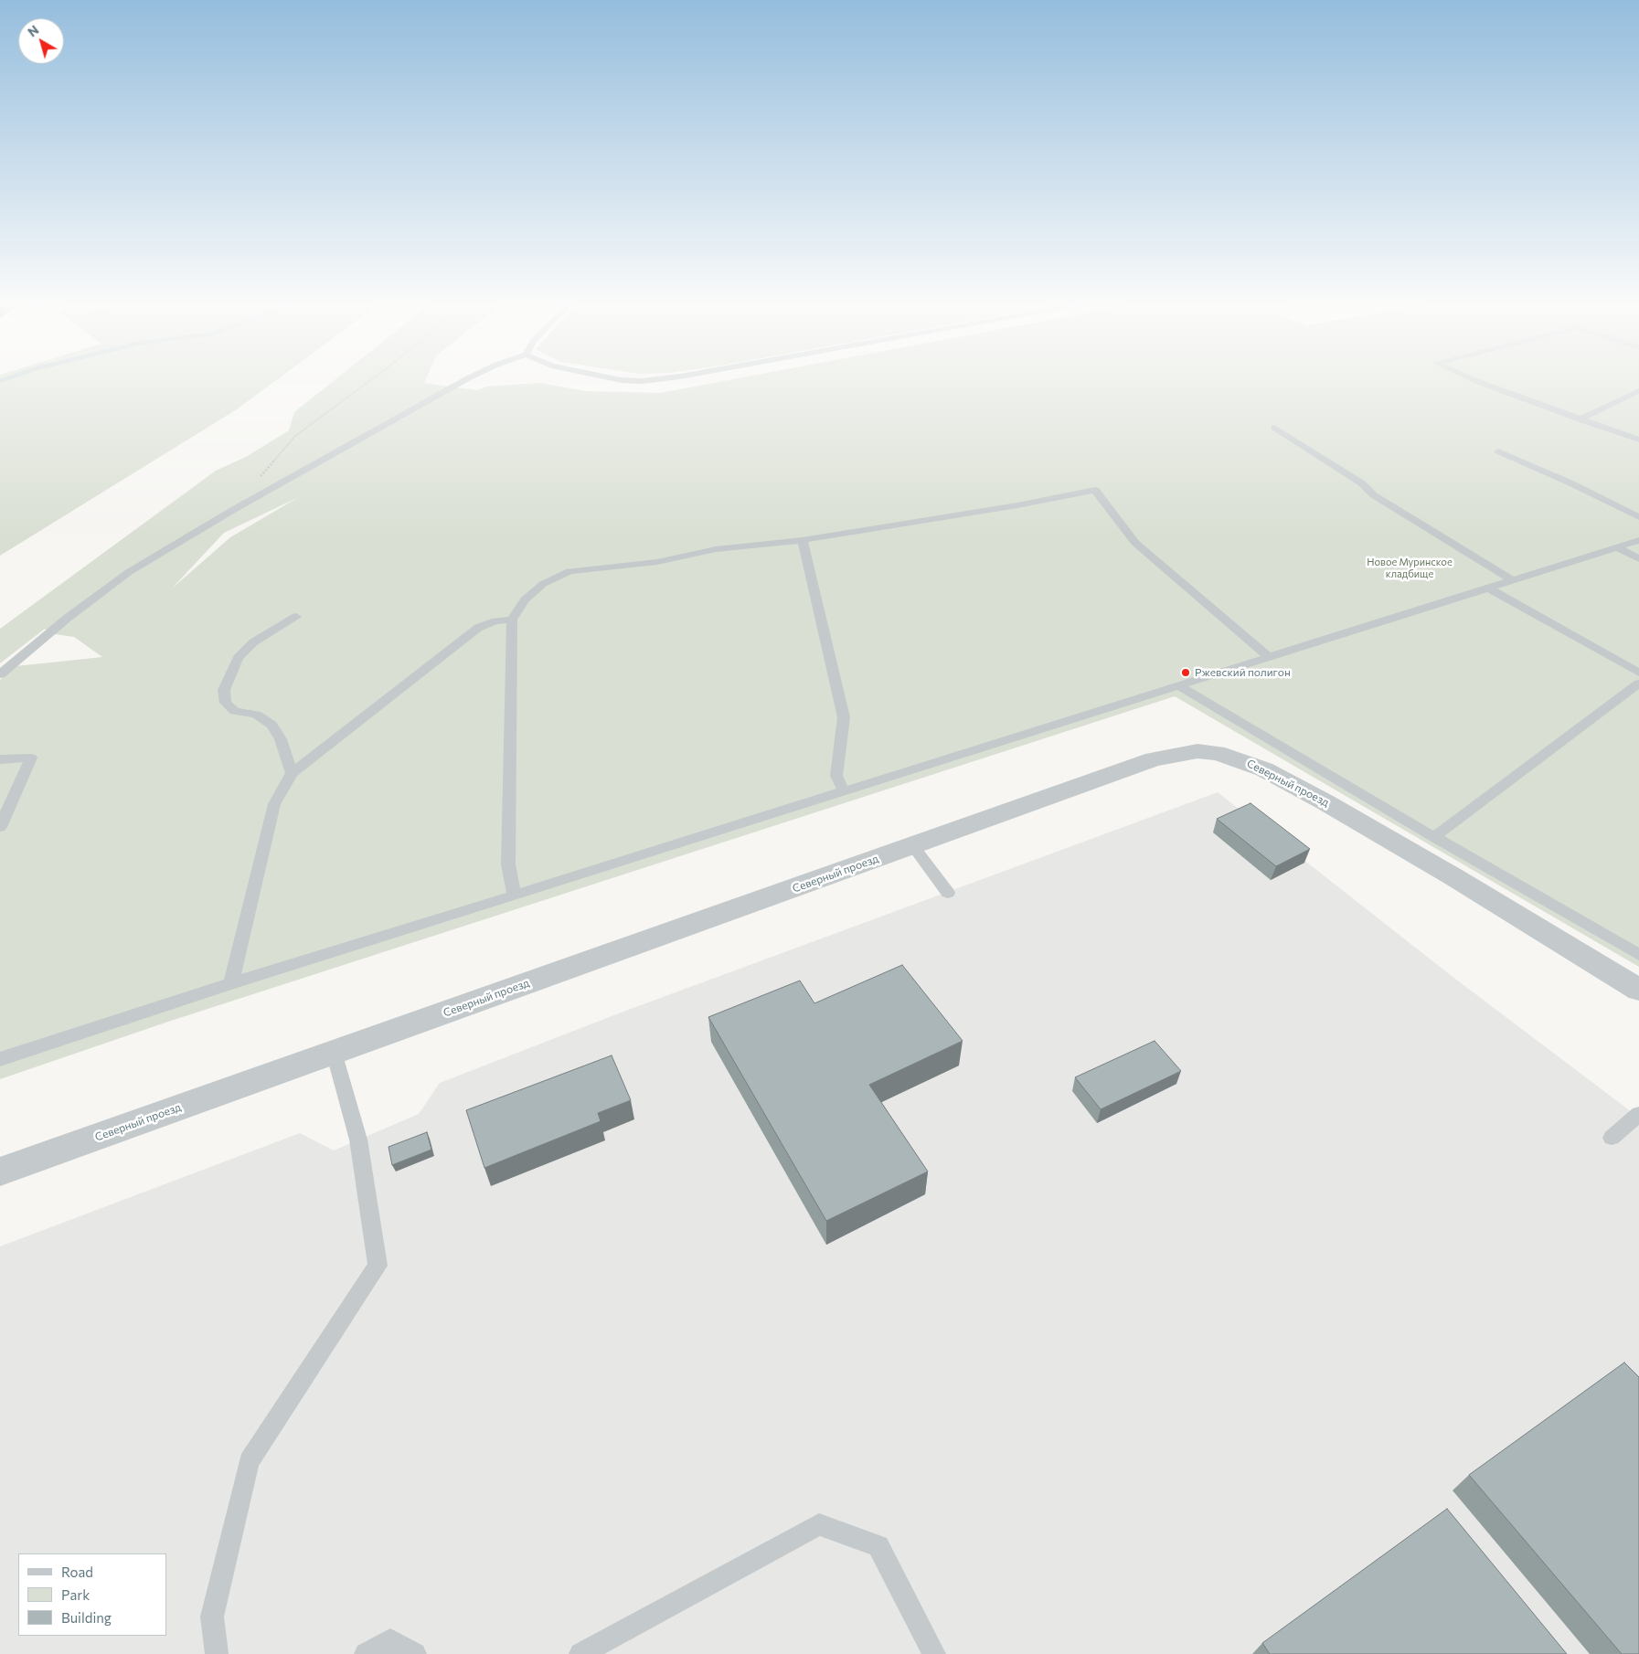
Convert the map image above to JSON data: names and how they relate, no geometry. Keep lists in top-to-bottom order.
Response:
{
  "streets": {
    "street": ["Северный проезд"]
  },
  "parks": ["Новое Муринское кладбище"],
  "places": ["Ржевский полигон"],
  "legend": ["Road", "Park", "Building"],
  "north": "top left"
}
